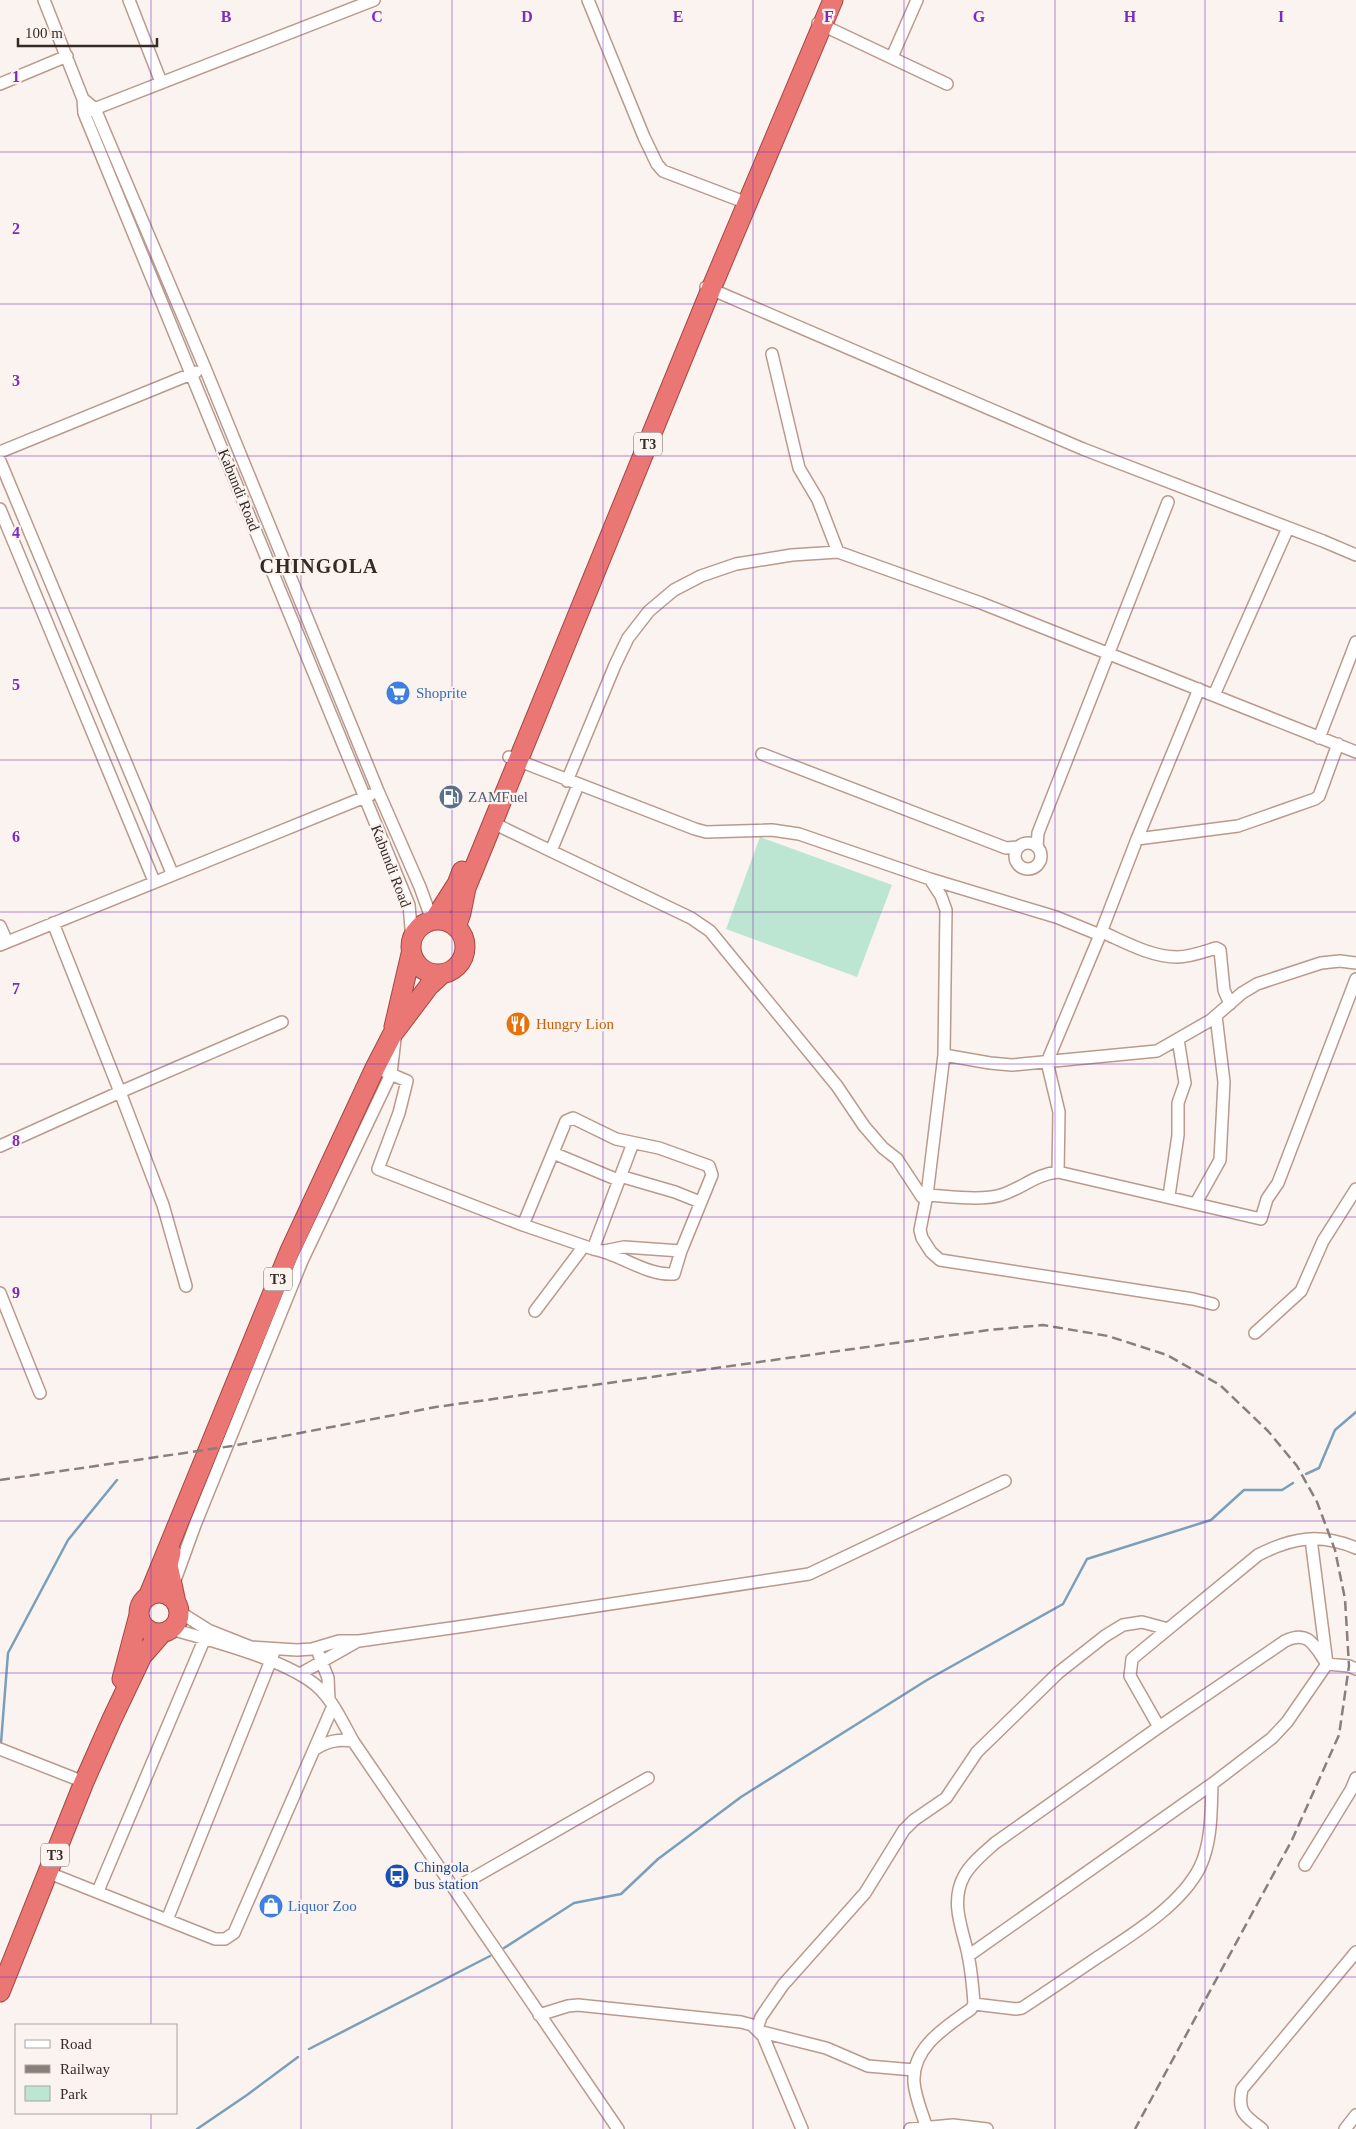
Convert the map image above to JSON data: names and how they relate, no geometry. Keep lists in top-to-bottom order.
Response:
{
  "streets": {
    "highway": ["T3"],
    "street": ["Kabundi Road"]
  },
  "crossings": [
    ["T3", "Kabundi Road"]
  ],
  "districts": ["CHINGOLA"],
  "places": {
    "supermarket": ["Shoprite"],
    "fuel station": ["ZAMFuel"],
    "restaurant": ["Hungry Lion"],
    "bus stop": ["Chingola bus station"],
    "shop": ["Liquor Zoo"]
  },
  "legend": ["Road", "Railway", "Park"],
  "scale_bar": "100 m",
  "grid": {
    "columns": [
      "B",
      "C",
      "D",
      "E",
      "F",
      "G",
      "H",
      "I"
    ],
    "rows": [
      "1",
      "2",
      "3",
      "4",
      "5",
      "6",
      "7",
      "8",
      "9"
    ]
  }
}
